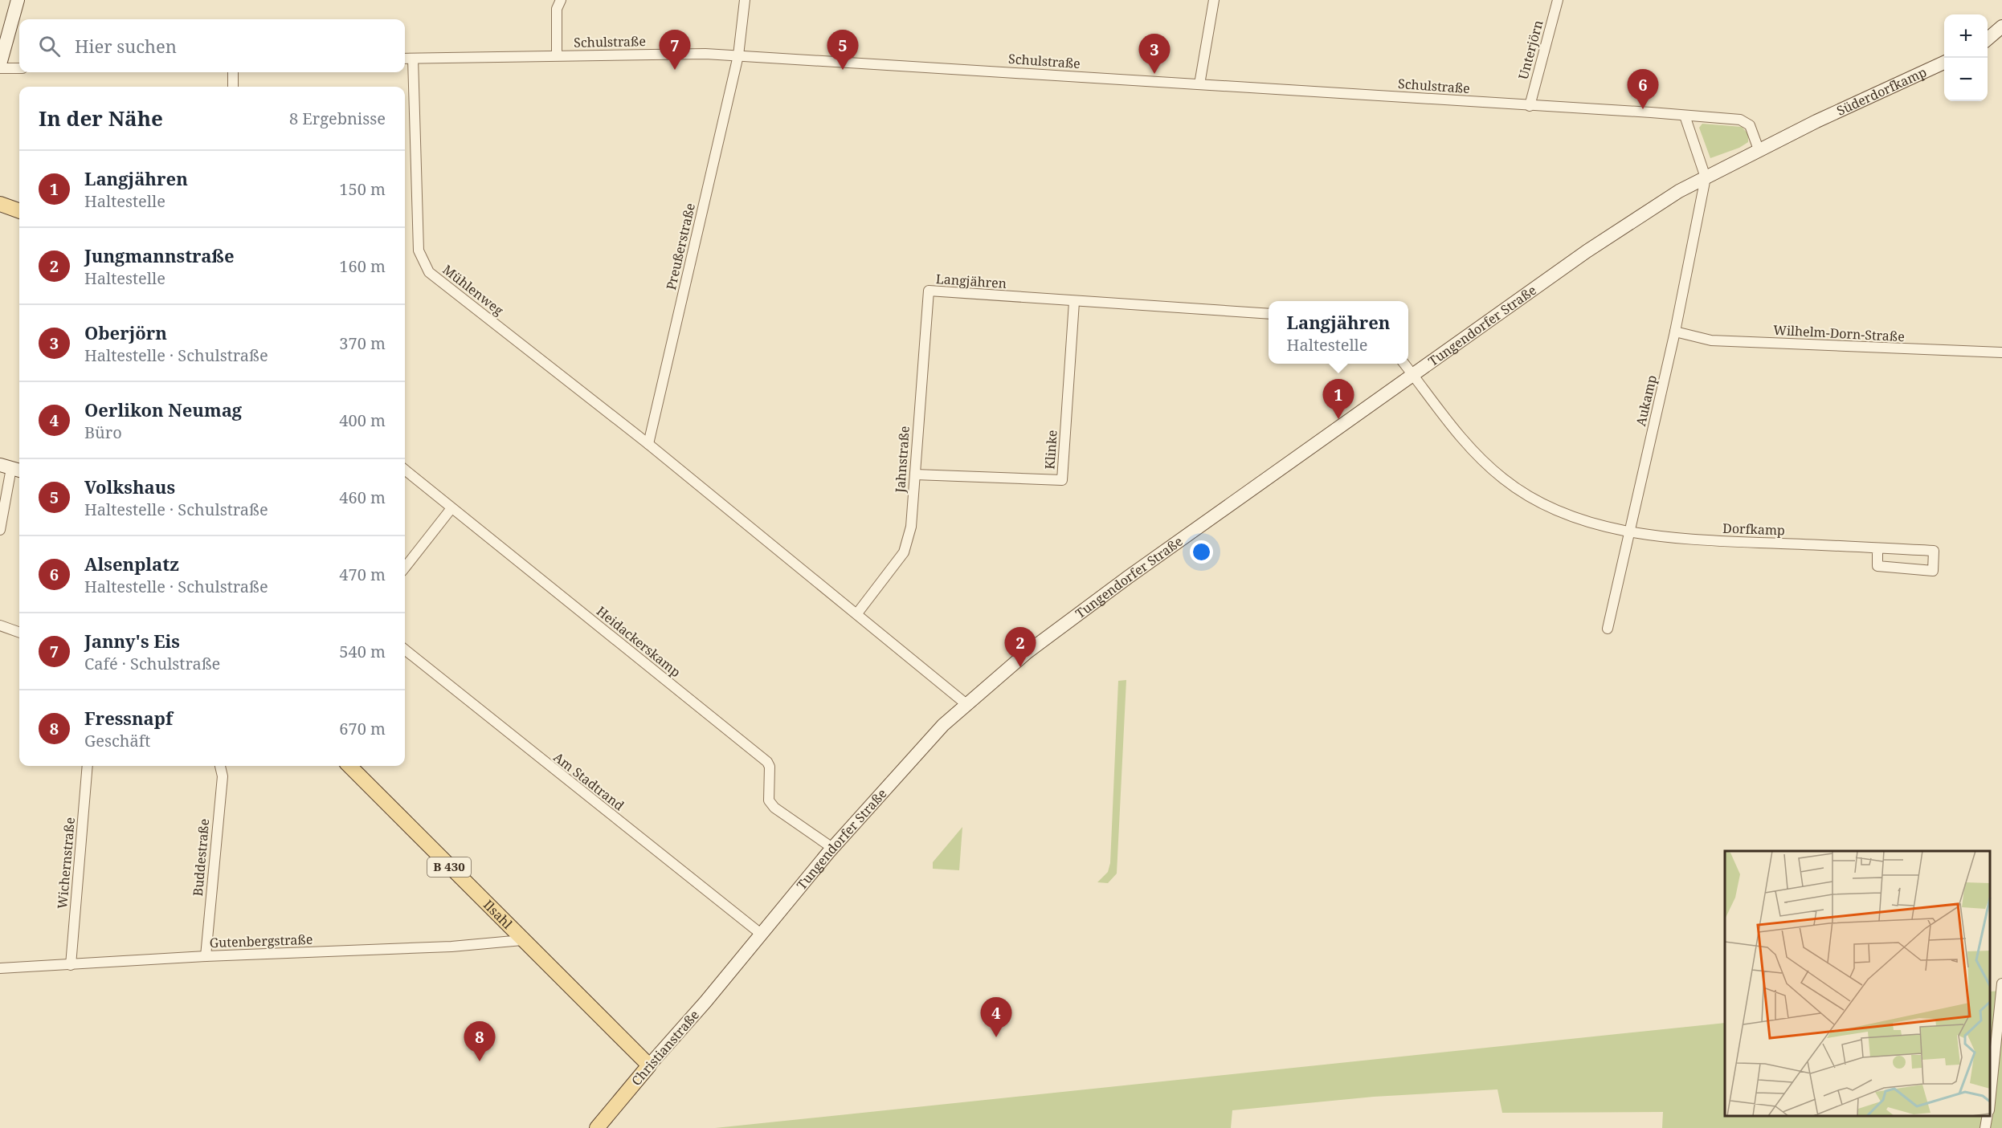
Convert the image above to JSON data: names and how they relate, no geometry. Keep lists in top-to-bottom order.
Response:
{
  "streets": {
    "main road": [
      "Süderdorfkamp",
      "Tungendorfer Straße",
      "B 430",
      "Ilsahl",
      "Christianstraße"
    ],
    "street": [
      "Schulstraße",
      "Unterjörn",
      "Preußerstraße",
      "Langjähren",
      "Mühlenweg",
      "Wilhelm-Dorn-Straße",
      "Aukamp",
      "Klinke",
      "Jahnstraße",
      "Dorfkamp",
      "Heidackerskamp",
      "Am Stadtrand",
      "Buddestraße",
      "Wichernstraße",
      "Gutenbergstraße"
    ]
  },
  "crossings": [
    ["Schulstraße", "Unterjörn"],
    ["Schulstraße", "Süderdorfkamp"],
    ["Schulstraße", "Preußerstraße"],
    ["Schulstraße", "Mühlenweg"],
    ["Schulstraße", "Tungendorfer Straße"],
    ["Süderdorfkamp", "Tungendorfer Straße"],
    ["Preußerstraße", "Mühlenweg"],
    ["Langjähren", "Klinke"],
    ["Langjähren", "Jahnstraße"],
    ["Mühlenweg", "Tungendorfer Straße"],
    ["Mühlenweg", "Jahnstraße"],
    ["Tungendorfer Straße", "Aukamp"],
    ["Tungendorfer Straße", "Dorfkamp"],
    ["Tungendorfer Straße", "Heidackerskamp"],
    ["Tungendorfer Straße", "Am Stadtrand"],
    ["Tungendorfer Straße", "Christianstraße"],
    ["Wilhelm-Dorn-Straße", "Aukamp"],
    ["Aukamp", "Dorfkamp"],
    ["Klinke", "Jahnstraße"],
    ["Buddestraße", "Gutenbergstraße"],
    ["Wichernstraße", "Gutenbergstraße"],
    ["Ilsahl", "Gutenbergstraße"],
    ["Ilsahl", "Christianstraße"]
  ],
  "page": {
    "map_buttons": ["+", "−"],
    "search": "Hier suchen",
    "pins": [
      "5",
      "7",
      "3",
      "6",
      "1",
      "2",
      "4",
      "8"
    ],
    "heading": ["In der Nähe", "8 Ergebnisse"],
    "list": [
      {
        "mark": "1",
        "name": "Langjähren",
        "note": "Haltestelle",
        "value": "150 m"
      },
      {
        "mark": "2",
        "name": "Jungmannstraße",
        "note": "Haltestelle",
        "value": "160 m"
      },
      {
        "mark": "3",
        "name": "Oberjörn",
        "note": "Haltestelle · Schulstraße",
        "value": "370 m"
      },
      {
        "mark": "4",
        "name": "Oerlikon Neumag",
        "note": "Büro",
        "value": "400 m"
      },
      {
        "mark": "5",
        "name": "Volkshaus",
        "note": "Haltestelle · Schulstraße",
        "value": "460 m"
      },
      {
        "mark": "6",
        "name": "Alsenplatz",
        "note": "Haltestelle · Schulstraße",
        "value": "470 m"
      },
      {
        "mark": "7",
        "name": "Janny's Eis",
        "note": "Café · Schulstraße",
        "value": "540 m"
      },
      {
        "mark": "8",
        "name": "Fressnapf",
        "note": "Geschäft",
        "value": "670 m"
      }
    ],
    "popup": ["Langjähren", "Haltestelle"]
  }
}
